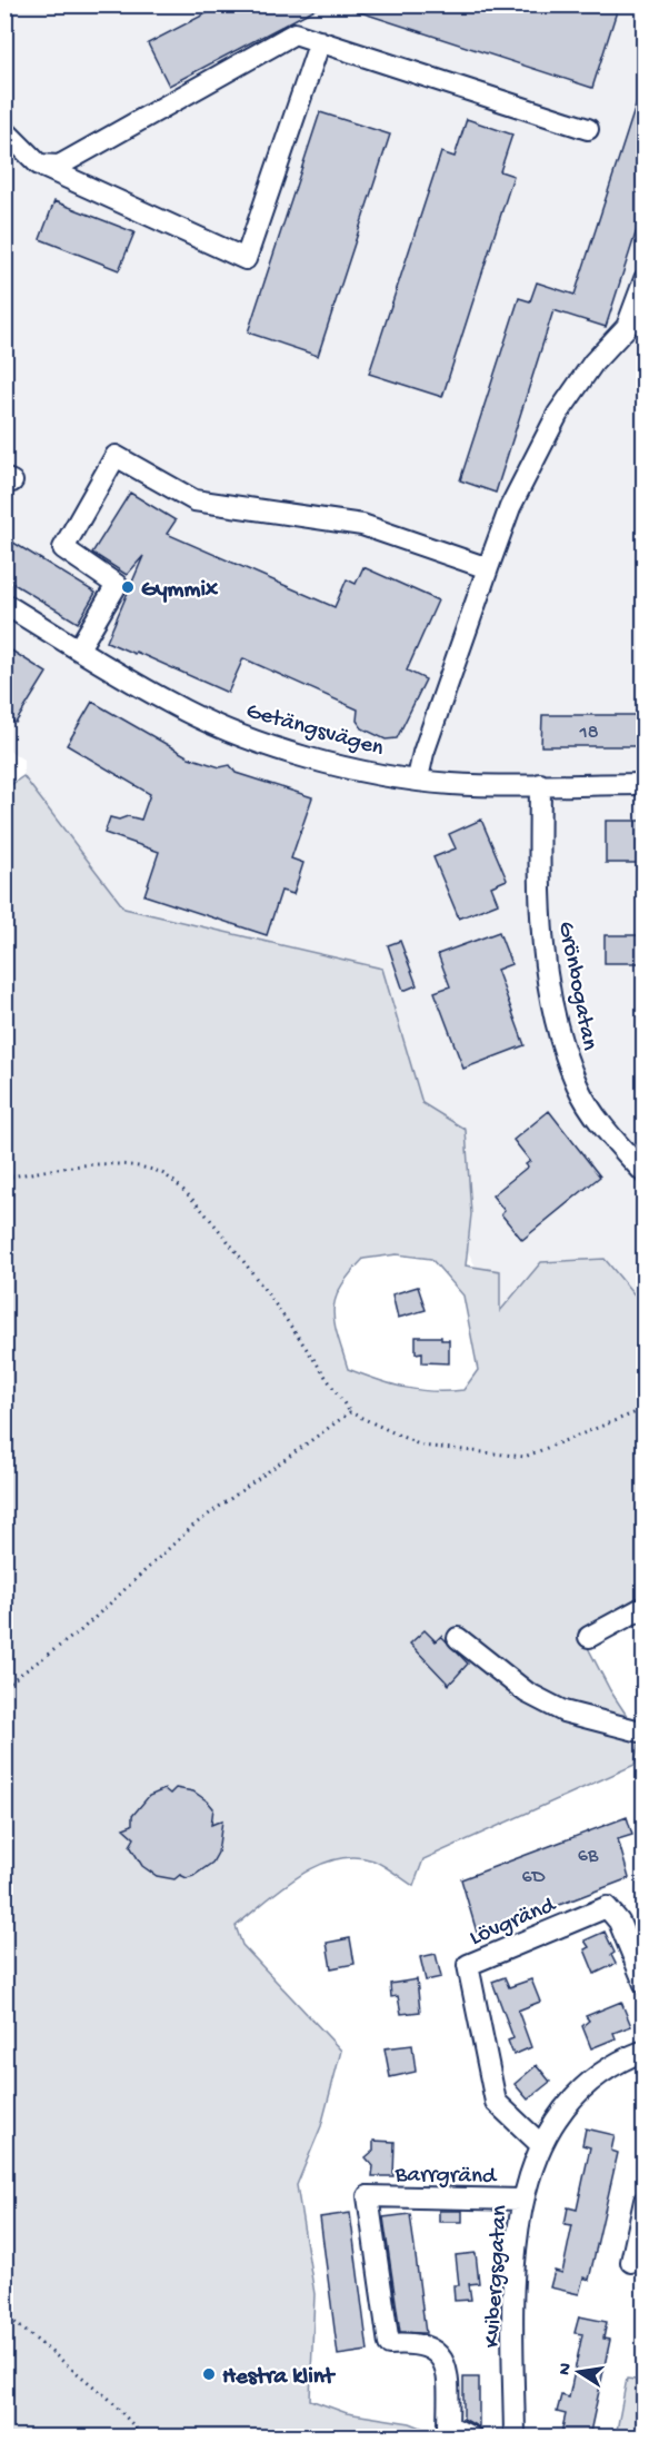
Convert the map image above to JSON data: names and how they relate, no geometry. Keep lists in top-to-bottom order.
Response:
{
  "streets": {
    "street": [
      "Getängsvägen",
      "Grönbogatan",
      "Lövgränd",
      "Barrgränd",
      "Kvibergsgatan"
    ]
  },
  "crossings": [
    ["Getängsvägen", "Grönbogatan"],
    ["Lövgränd", "Kvibergsgatan"],
    ["Barrgränd", "Kvibergsgatan"]
  ],
  "places": ["Gymmix", "Hestra klint"],
  "house_numbers": ["18", "6B", "6D"],
  "north": "left"
}
